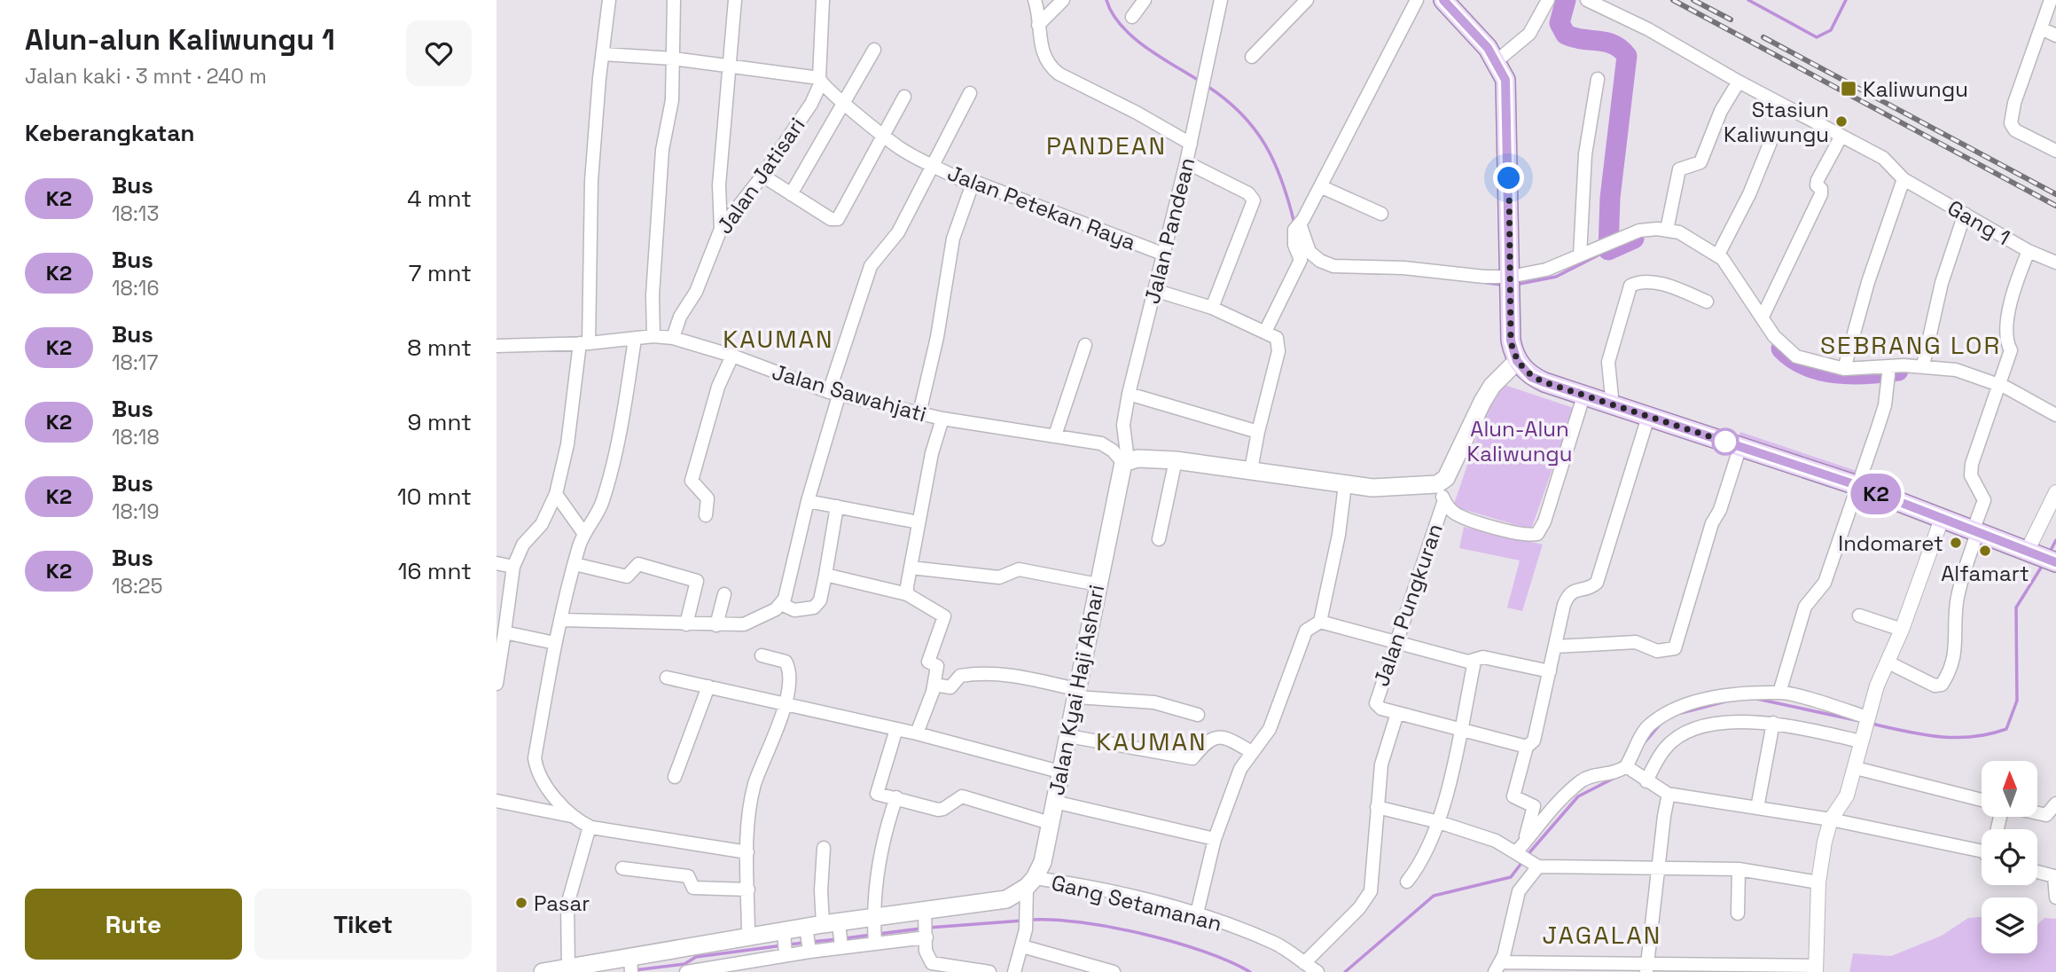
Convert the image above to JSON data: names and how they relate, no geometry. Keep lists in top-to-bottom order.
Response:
{
  "streets": {
    "main road": ["Jalan Kyai Haji Ashari"],
    "street": [
      "Jalan Jatisari",
      "Jalan Petekan Raya",
      "Gang 1",
      "Jalan Pandean",
      "Jalan Sawahjati",
      "Jalan Pungkuran",
      "Gang Setamanan"
    ]
  },
  "crossings": [
    ["Jalan Jatisari", "Jalan Petekan Raya"],
    ["Jalan Jatisari", "Jalan Sawahjati"],
    ["Jalan Petekan Raya", "Jalan Pandean"],
    ["Jalan Pandean", "Jalan Sawahjati"],
    ["Jalan Pandean", "Jalan Kyai Haji Ashari"],
    ["Jalan Sawahjati", "Jalan Kyai Haji Ashari"],
    ["Jalan Pungkuran", "Gang Setamanan"],
    ["Jalan Kyai Haji Ashari", "Gang Setamanan"]
  ],
  "districts": [
    "PANDEAN",
    "KAUMAN",
    "SEBRANG LOR",
    "KAUMAN",
    "JAGALAN"
  ],
  "parks": ["Alun-Alun Kaliwungu"],
  "places": {
    "transit": ["Kaliwungu"],
    "other": [
      "Stasiun Kaliwungu",
      "Indomaret",
      "Alfamart",
      "Pasar"
    ]
  },
  "lines": ["bus line K2"],
  "north": "top",
  "page": {
    "heading": [
      ["Alun-alun Kaliwungu 1", "Jalan kaki · 3 mnt · 240 m"],
      "Keberangkatan"
    ],
    "on_map": "K2",
    "list": [
      {
        "mark": "K2",
        "name": "Bus",
        "note": "18:13",
        "value": "4 mnt"
      },
      {
        "mark": "K2",
        "name": "Bus",
        "note": "18:16",
        "value": "7 mnt"
      },
      {
        "mark": "K2",
        "name": "Bus",
        "note": "18:17",
        "value": "8 mnt"
      },
      {
        "mark": "K2",
        "name": "Bus",
        "note": "18:18",
        "value": "9 mnt"
      },
      {
        "mark": "K2",
        "name": "Bus",
        "note": "18:19",
        "value": "10 mnt"
      },
      {
        "mark": "K2",
        "name": "Bus",
        "note": "18:25",
        "value": "16 mnt"
      }
    ],
    "buttons": ["Rute", "Tiket"]
  }
}
